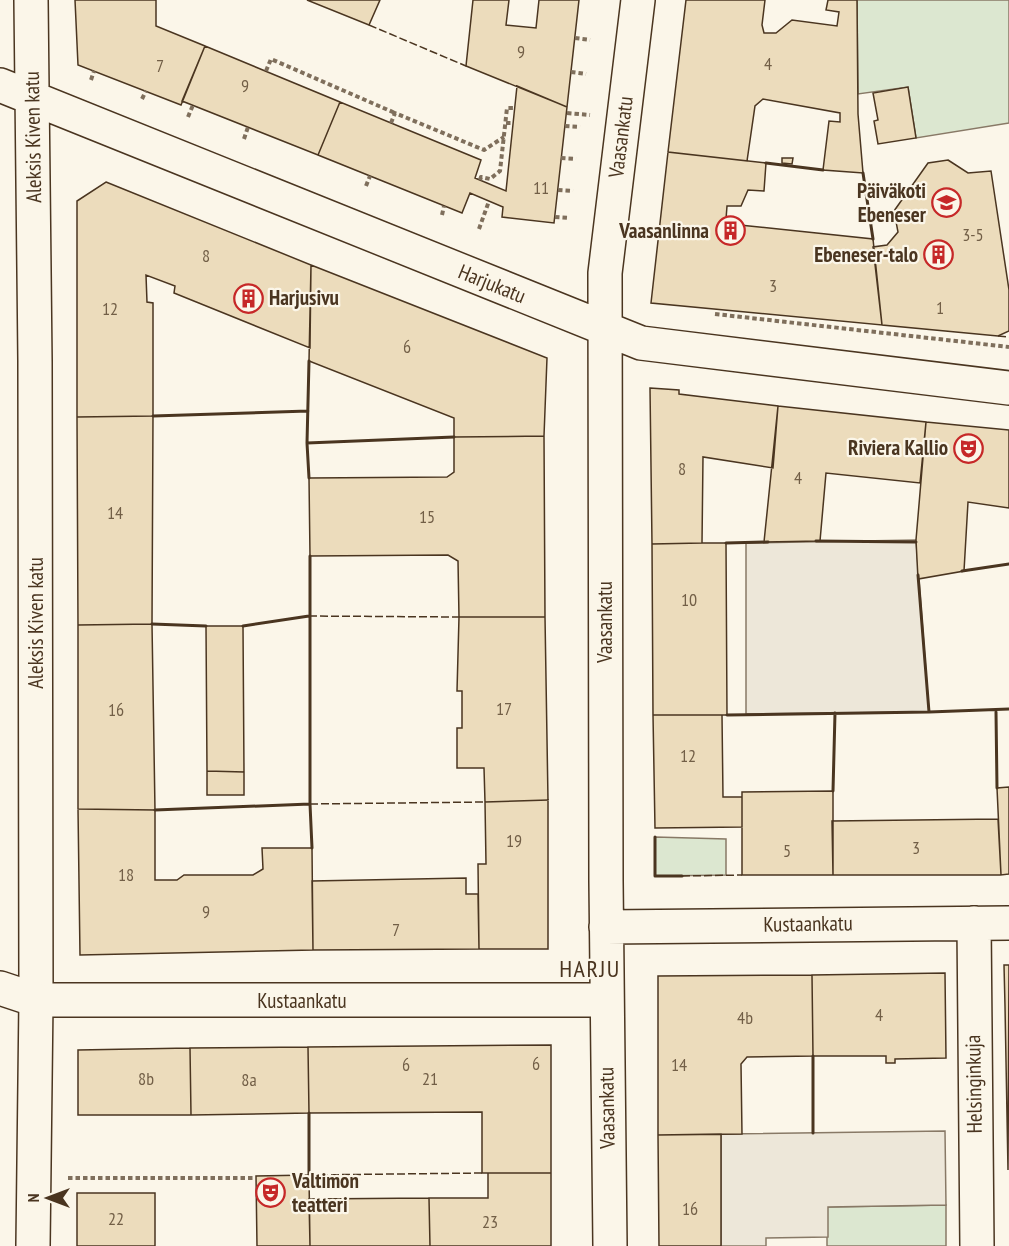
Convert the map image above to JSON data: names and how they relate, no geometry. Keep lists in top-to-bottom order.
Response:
{
  "streets": {
    "street": [
      "Aleksis Kiven katu",
      "Vaasankatu",
      "Harjukatu",
      "Kustaankatu",
      "Helsinginkuja"
    ]
  },
  "crossings": [
    ["Aleksis Kiven katu", "Harjukatu"],
    ["Aleksis Kiven katu", "Kustaankatu"],
    ["Vaasankatu", "Harjukatu"],
    ["Vaasankatu", "Kustaankatu"],
    ["Kustaankatu", "Helsinginkuja"]
  ],
  "districts": ["HARJU"],
  "places": {
    "school or university": ["Päiväkoti Ebeneser"],
    "building": ["Vaasanlinna", "Ebeneser-talo", "Harjusivu"],
    "theatre": ["Riviera Kallio", "Valtimon teatteri"]
  },
  "house_numbers": [
    "9",
    "4",
    "7",
    "9",
    "11",
    "3-5",
    "8",
    "3",
    "1",
    "12",
    "6",
    "8",
    "4",
    "14",
    "15",
    "10",
    "17",
    "16",
    "12",
    "19",
    "3",
    "5",
    "18",
    "9",
    "7",
    "4",
    "4b",
    "6",
    "6",
    "14",
    "8b",
    "21",
    "8a",
    "16",
    "22",
    "23"
  ],
  "north": "left"
}
